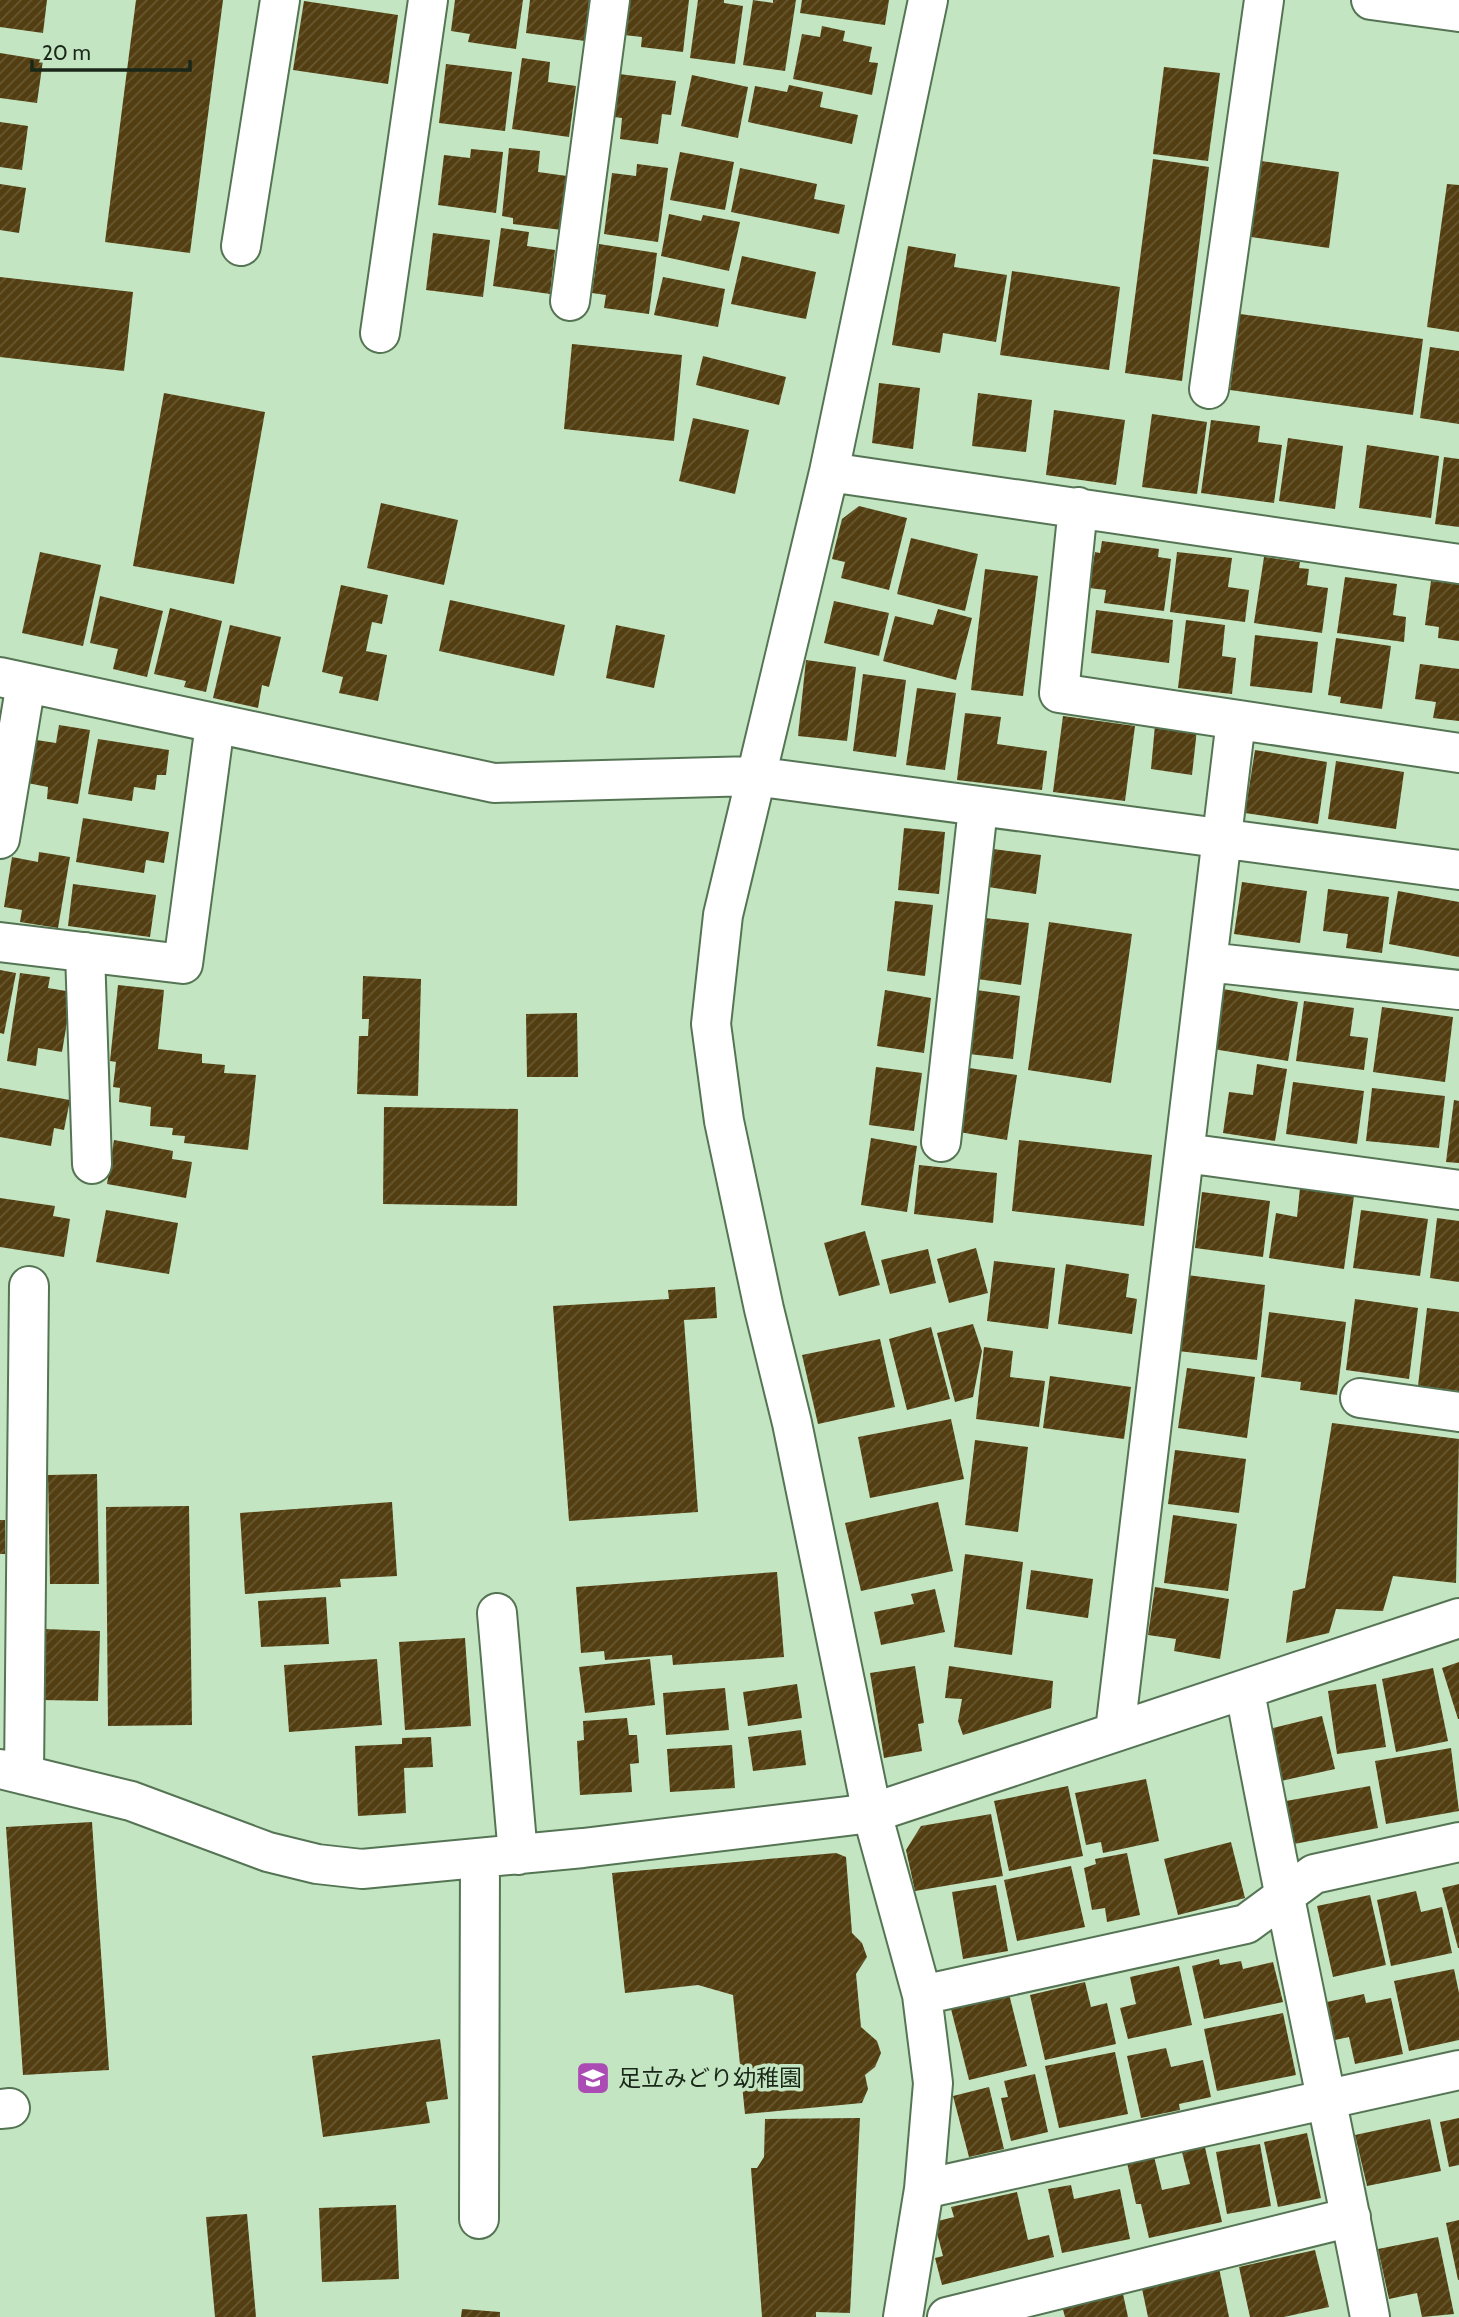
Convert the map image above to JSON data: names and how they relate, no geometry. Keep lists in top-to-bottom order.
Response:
{
  "places": {
    "school or university": ["足立みどり幼稚園"]
  },
  "scale_bar": "20 m"
}
